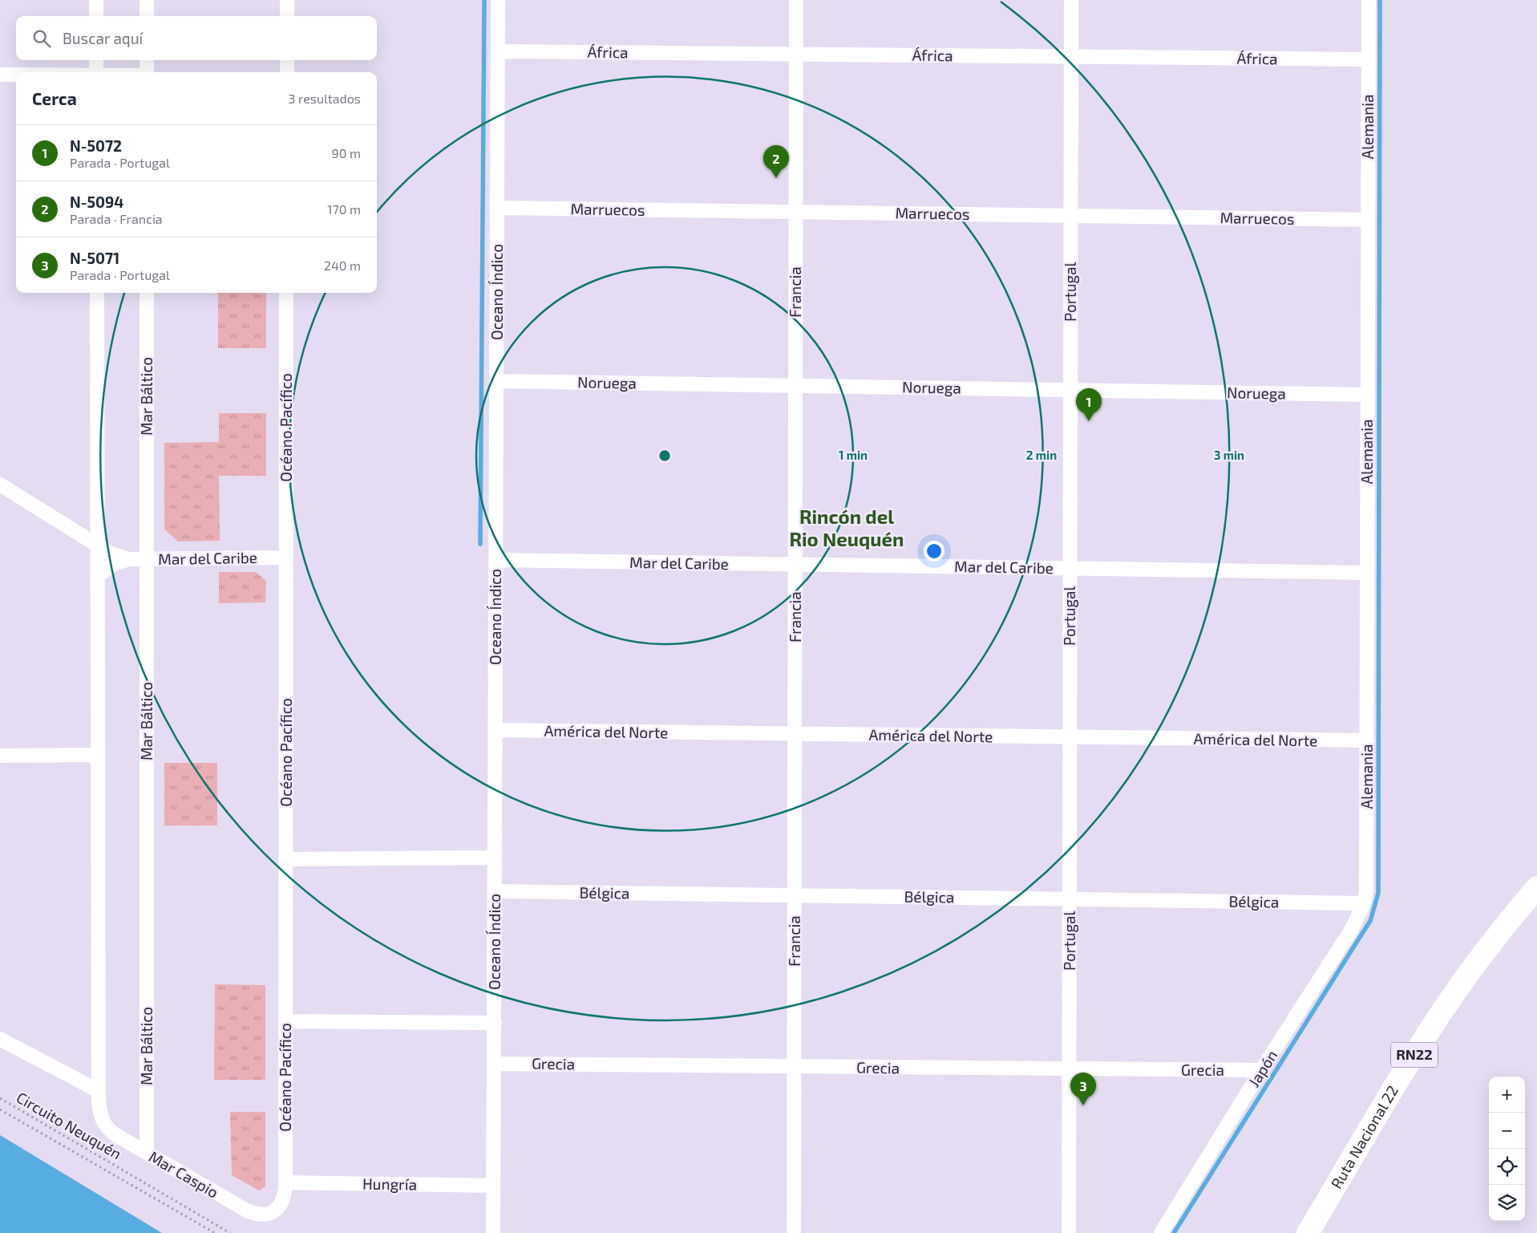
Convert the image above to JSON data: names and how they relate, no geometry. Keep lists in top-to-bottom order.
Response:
{
  "streets": {
    "highway": ["RN22", "Ruta Nacional 22"],
    "street": [
      "África",
      "Alemania",
      "Marruecos",
      "Oceano Índico",
      "Francia",
      "Portugal",
      "Noruega",
      "Mar Báltico",
      "Océano Pacífico",
      "Mar del Caribe",
      "América del Norte",
      "Bélgica",
      "Grecia",
      "Japón",
      "Mar Caspio",
      "Hungría"
    ],
    "path": ["Circuito Neuquén"]
  },
  "crossings": [
    ["África", "Alemania"],
    ["África", "Oceano Índico"],
    ["África", "Francia"],
    ["África", "Portugal"],
    ["Alemania", "Marruecos"],
    ["Alemania", "Noruega"],
    ["Alemania", "Mar del Caribe"],
    ["Alemania", "América del Norte"],
    ["Alemania", "Bélgica"],
    ["Alemania", "Japón"],
    ["Marruecos", "Oceano Índico"],
    ["Marruecos", "Francia"],
    ["Marruecos", "Portugal"],
    ["Oceano Índico", "Noruega"],
    ["Oceano Índico", "Mar del Caribe"],
    ["Oceano Índico", "América del Norte"],
    ["Oceano Índico", "Bélgica"],
    ["Oceano Índico", "Grecia"],
    ["Oceano Índico", "Hungría"],
    ["Francia", "Noruega"],
    ["Francia", "Mar del Caribe"],
    ["Francia", "América del Norte"],
    ["Francia", "Bélgica"],
    ["Francia", "Grecia"],
    ["Portugal", "Noruega"],
    ["Portugal", "Mar del Caribe"],
    ["Portugal", "América del Norte"],
    ["Portugal", "Bélgica"],
    ["Portugal", "Grecia"],
    ["Mar Báltico", "Mar del Caribe"],
    ["Mar Báltico", "Mar Caspio"],
    ["Océano Pacífico", "Mar del Caribe"],
    ["Océano Pacífico", "Mar Caspio"],
    ["Océano Pacífico", "Hungría"],
    ["Bélgica", "Japón"],
    ["Grecia", "Japón"]
  ],
  "districts": ["Rincón del Rio Neuquén"],
  "page": {
    "search": "Buscar aquí",
    "heading": ["Cerca", "3 resultados"],
    "list": [
      {
        "mark": "1",
        "name": "N-5072",
        "note": "Parada · Portugal",
        "value": "90 m"
      },
      {
        "mark": "2",
        "name": "N-5094",
        "note": "Parada · Francia",
        "value": "170 m"
      },
      {
        "mark": "3",
        "name": "N-5071",
        "note": "Parada · Portugal",
        "value": "240 m"
      }
    ],
    "pins": ["2", "1", "3"],
    "map_buttons": ["+", "−"]
  },
  "rings": ["1 min", "2 min", "3 min"]
}
